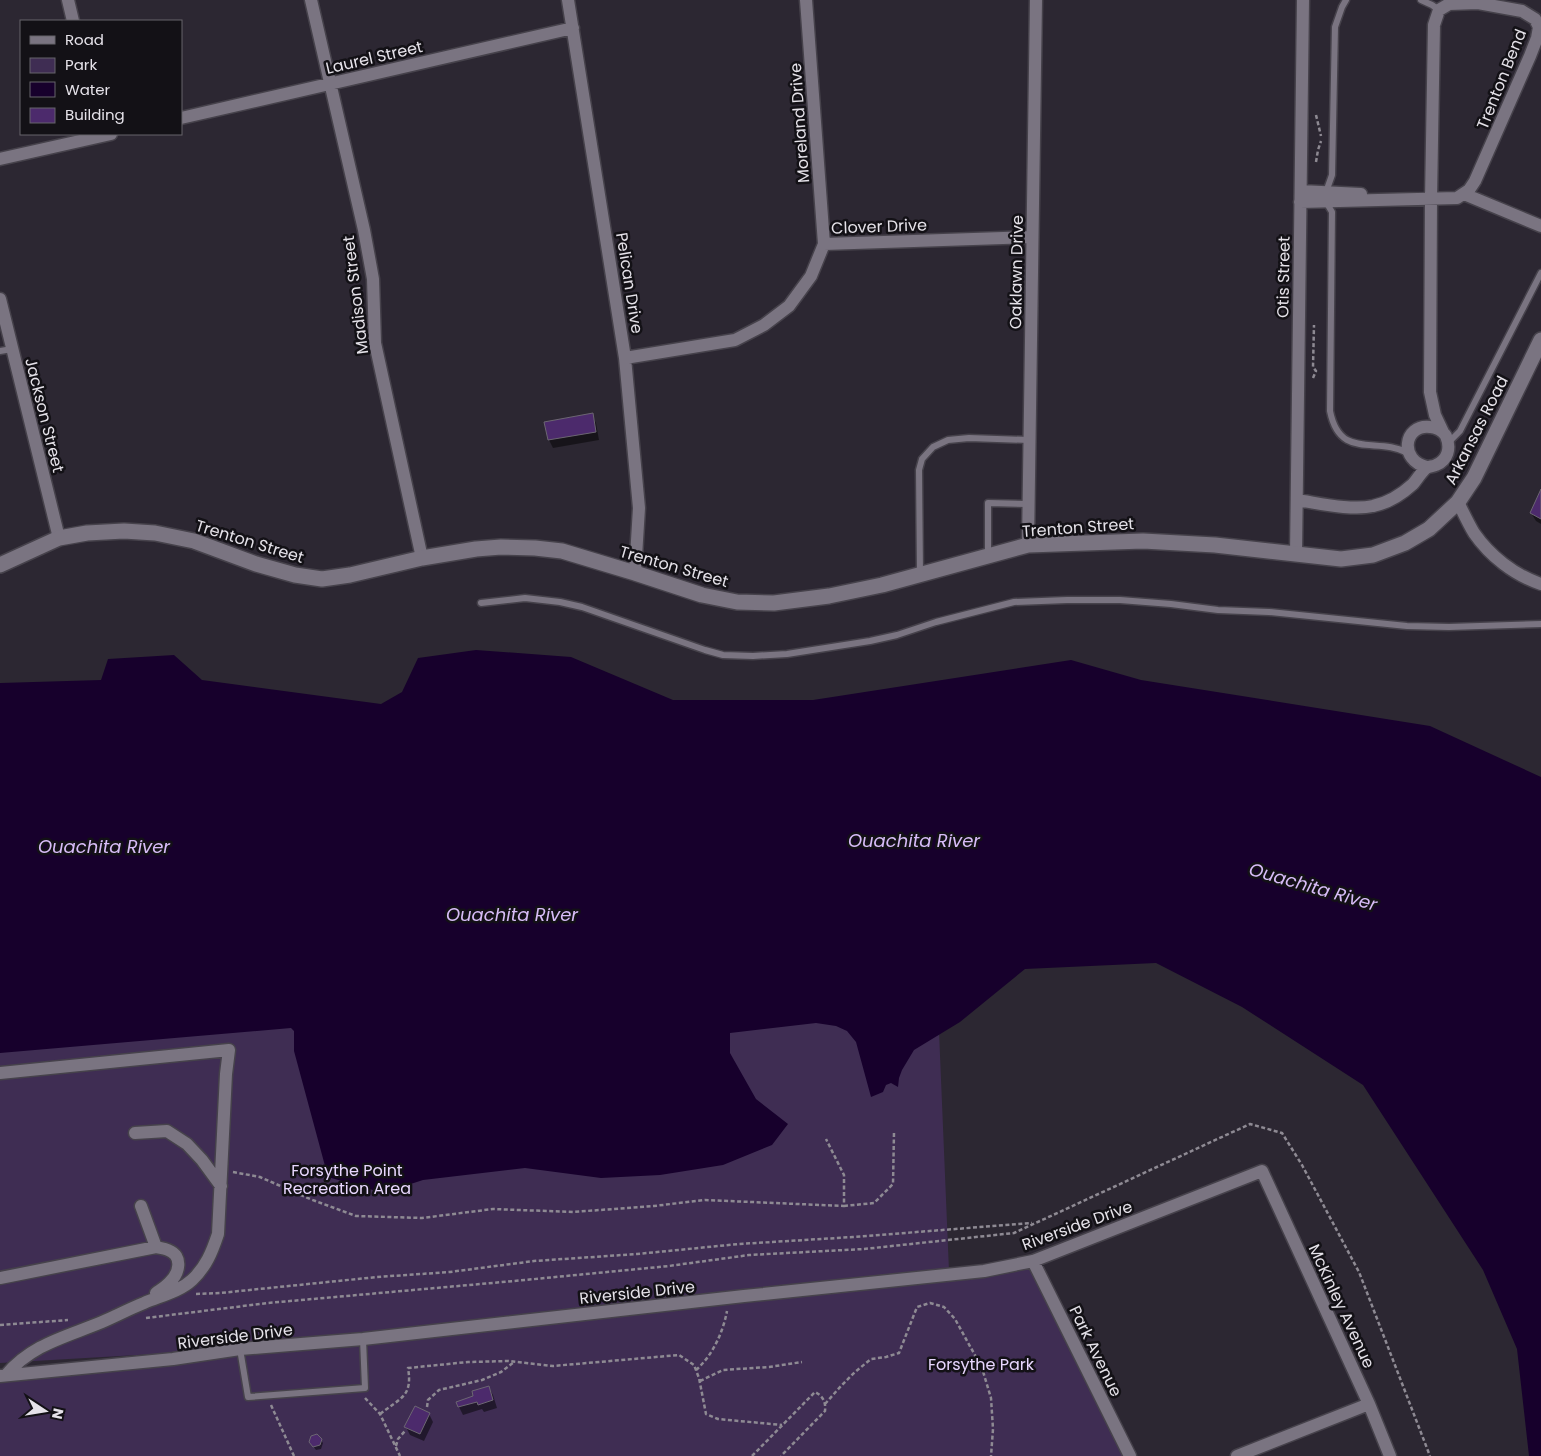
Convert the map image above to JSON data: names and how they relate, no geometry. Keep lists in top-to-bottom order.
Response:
{
  "streets": {
    "street": [
      "Laurel Street",
      "Trenton Bend",
      "Moreland Drive",
      "Clover Drive",
      "Oaklawn Drive",
      "Otis Street",
      "Pelican Drive",
      "Madison Street",
      "Jackson Street",
      "Arkansas Road",
      "Trenton Street",
      "Riverside Drive",
      "McKinley Avenue",
      "Park Avenue"
    ]
  },
  "crossings": [
    ["Laurel Street", "Pelican Drive"],
    ["Laurel Street", "Madison Street"],
    ["Moreland Drive", "Clover Drive"],
    ["Clover Drive", "Oaklawn Drive"],
    ["Clover Drive", "Pelican Drive"],
    ["Oaklawn Drive", "Trenton Street"],
    ["Otis Street", "Trenton Street"],
    ["Pelican Drive", "Trenton Street"],
    ["Madison Street", "Trenton Street"],
    ["Jackson Street", "Trenton Street"],
    ["Arkansas Road", "Trenton Street"],
    ["Riverside Drive", "McKinley Avenue"],
    ["Riverside Drive", "Park Avenue"]
  ],
  "water": ["Ouachita River"],
  "parks": ["Forsythe Point Recreation Area", "Forsythe Park"],
  "legend": [
    "Road",
    "Park",
    "Water",
    "Building"
  ],
  "north": "right"
}
